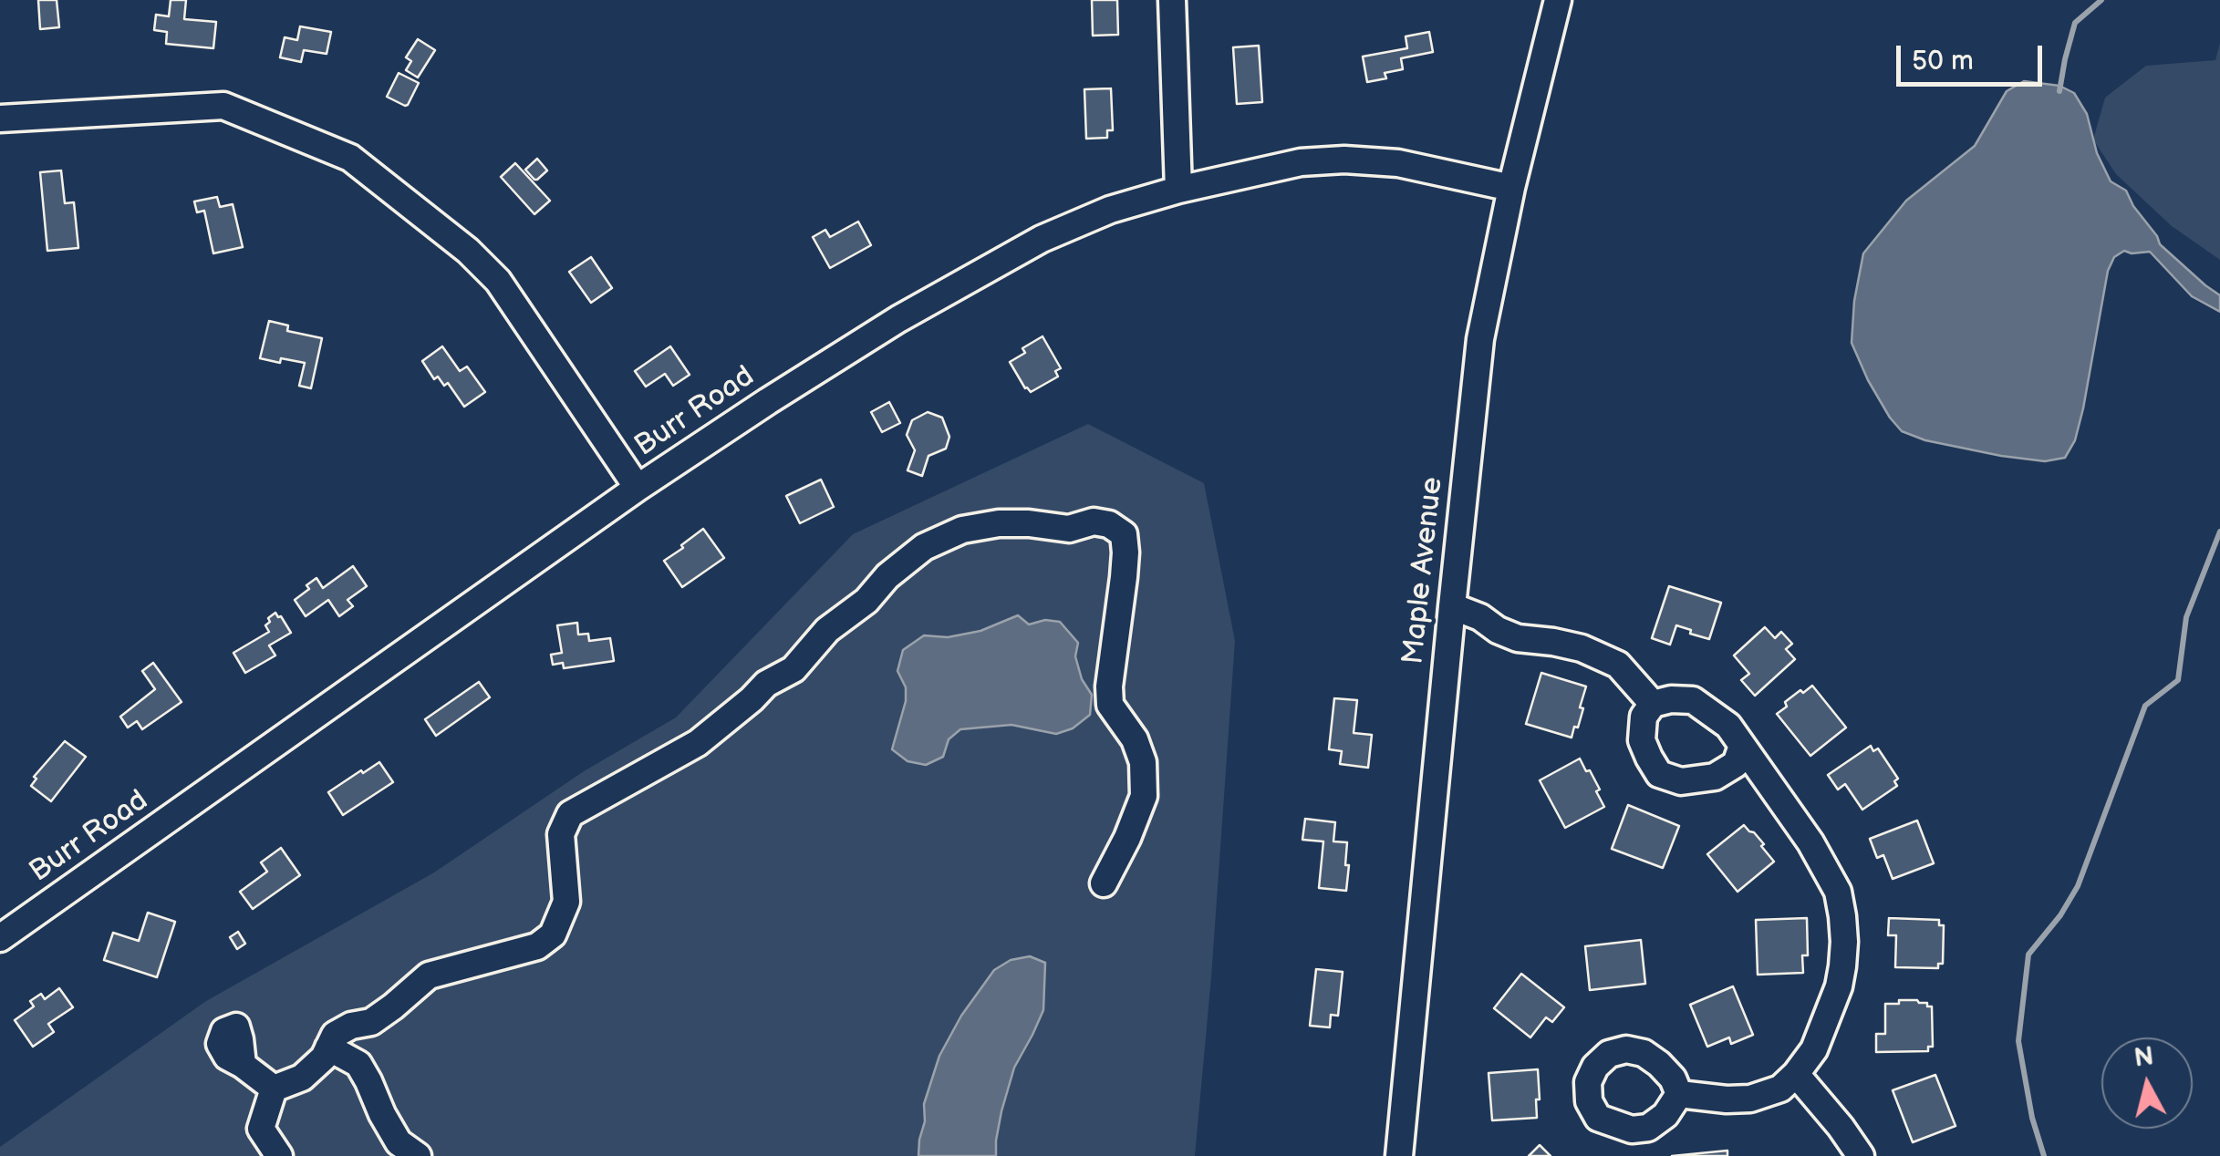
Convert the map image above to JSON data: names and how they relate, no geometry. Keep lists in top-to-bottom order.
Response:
{
  "streets": {
    "street": ["Burr Road", "Maple Avenue"]
  },
  "crossings": [
    ["Burr Road", "Maple Avenue"]
  ],
  "scale_bar": "50 m",
  "north": "top"
}
